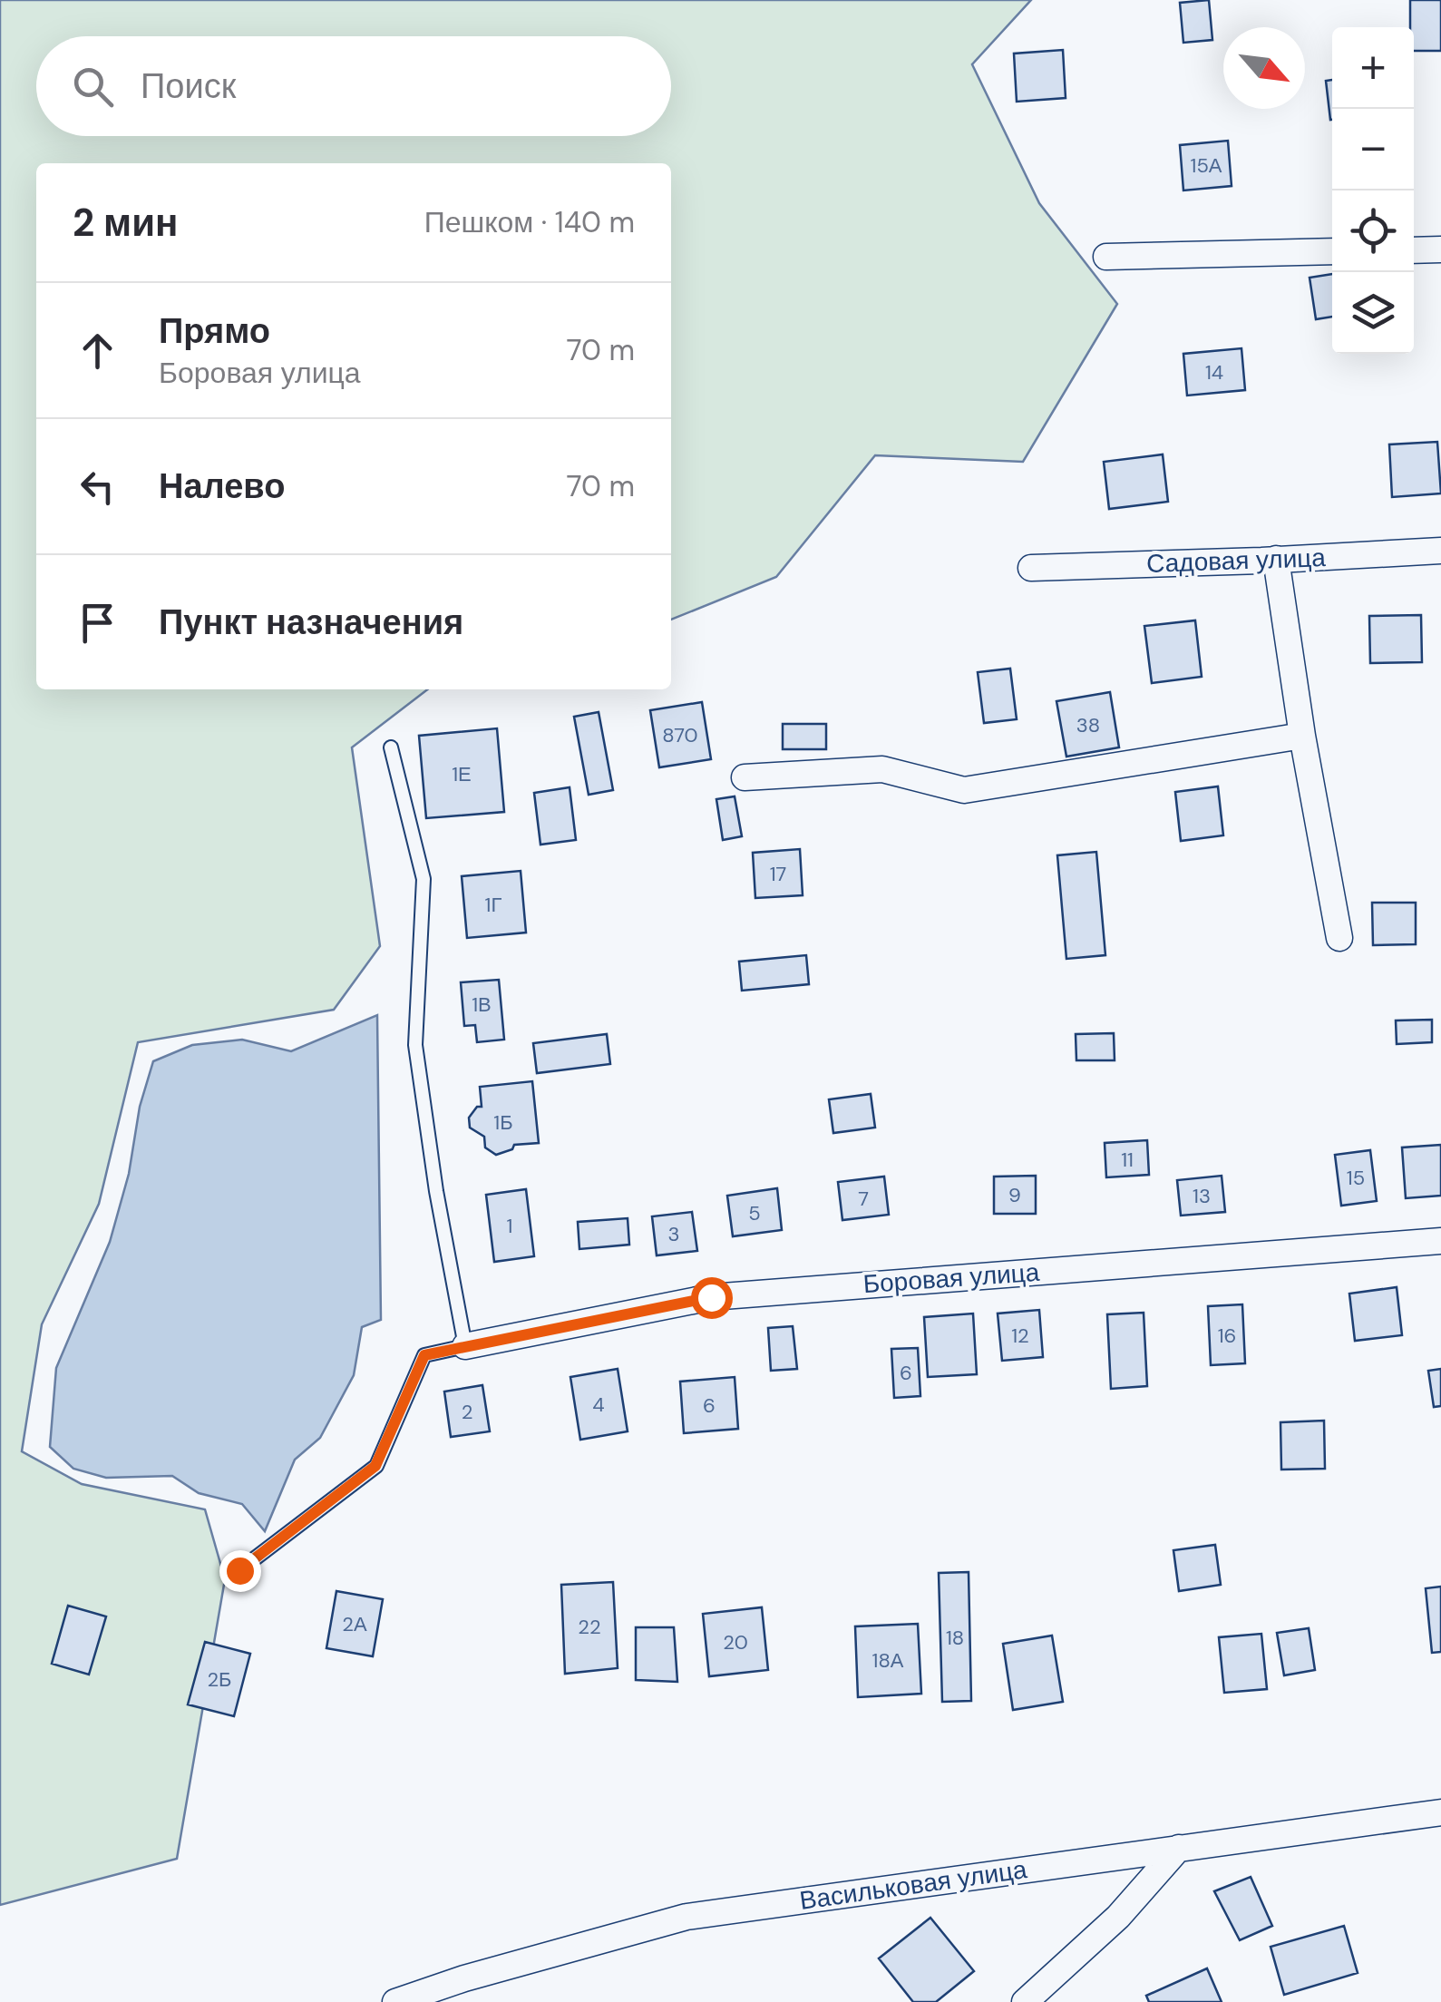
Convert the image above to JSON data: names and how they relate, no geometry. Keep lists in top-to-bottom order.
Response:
{
  "streets": {
    "street": ["Садовая улица", "Боровая улица", "Васильковая улица"]
  },
  "house_numbers": [
    "15А",
    "14",
    "38",
    "870",
    "1Е",
    "17",
    "1Г",
    "1В",
    "1Б",
    "11",
    "15",
    "9",
    "13",
    "7",
    "5",
    "1",
    "3",
    "12",
    "16",
    "6",
    "4",
    "6",
    "2",
    "2А",
    "22",
    "18",
    "20",
    "18А",
    "2Б"
  ],
  "north": "bottom right",
  "page": {
    "map_buttons": ["+", "−"],
    "search": "Поиск",
    "heading": ["2 мин", "Пешком · 140 m"],
    "list": [
      ["Прямо", "Боровая улица", "70 m"],
      ["Налево", "70 m"],
      "Пункт назначения"
    ]
  }
}
